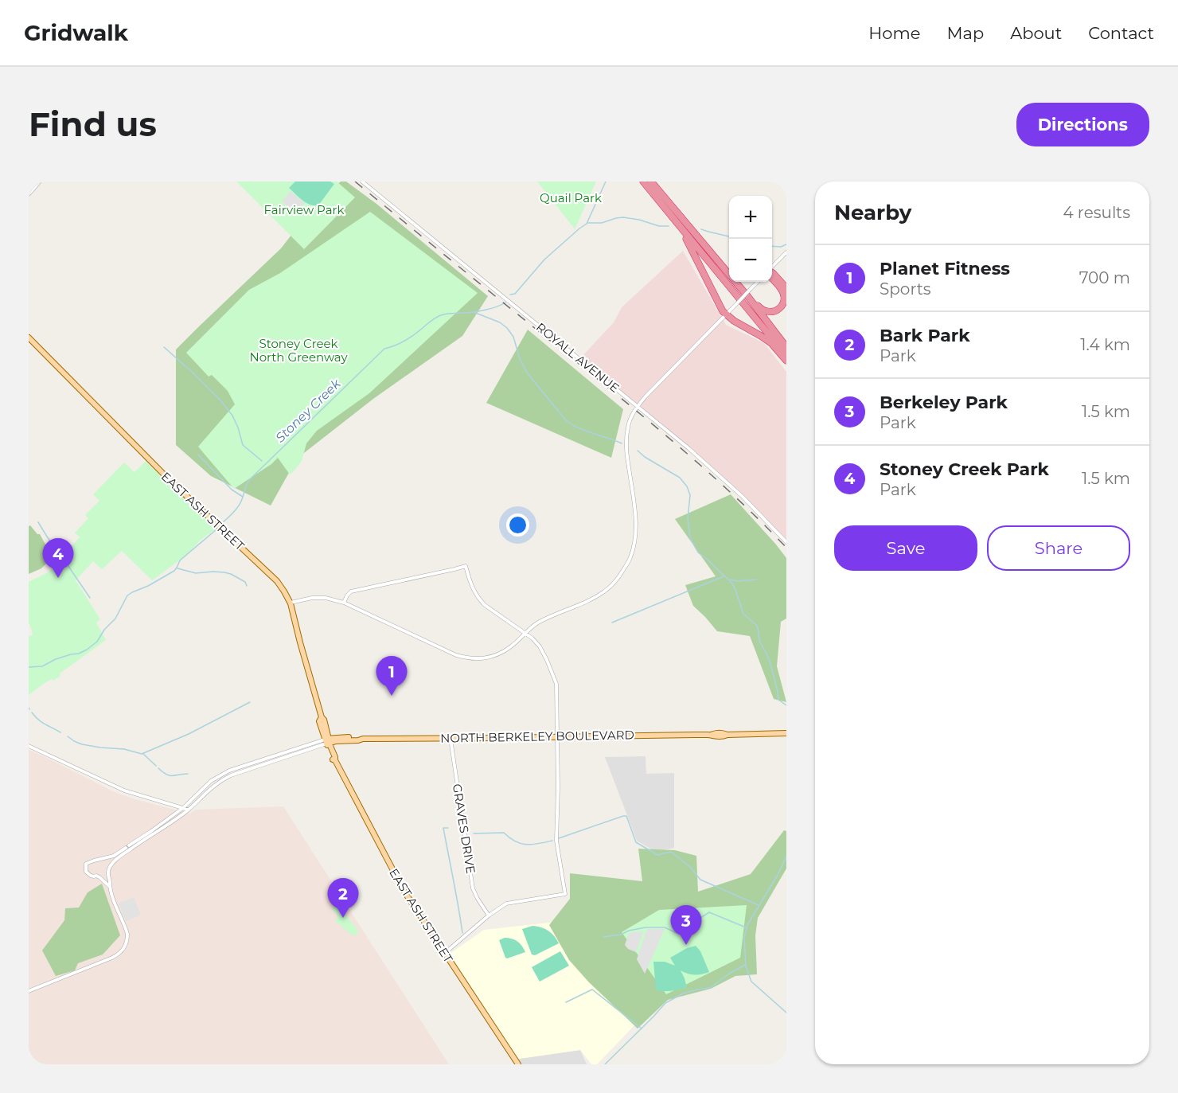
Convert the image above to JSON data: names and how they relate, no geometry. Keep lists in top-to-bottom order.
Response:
{
  "streets": {
    "main road": ["EAST ASH STREET", "NORTH BERKELEY BOULEVARD"],
    "street": ["ROYALL AVENUE", "GRAVES DRIVE"]
  },
  "crossings": [
    ["EAST ASH STREET", "NORTH BERKELEY BOULEVARD"],
    ["NORTH BERKELEY BOULEVARD", "GRAVES DRIVE"]
  ],
  "water": ["Stoney Creek"],
  "parks": ["Quail Park", "Fairview Park", "Stoney Creek North Greenway"],
  "page": {
    "header": "Gridwalk",
    "nav": [
      "Home",
      "Map",
      "About",
      "Contact"
    ],
    "buttons": [
      "Directions",
      ["Save", "Share"]
    ],
    "title": "Find us",
    "heading": ["Nearby", "4 results"],
    "map_buttons": ["+", "−"],
    "list": [
      {
        "mark": "1",
        "name": "Planet Fitness",
        "note": "Sports",
        "value": "700 m"
      },
      {
        "mark": "2",
        "name": "Bark Park",
        "note": "Park",
        "value": "1.4 km"
      },
      {
        "mark": "3",
        "name": "Berkeley Park",
        "note": "Park",
        "value": "1.5 km"
      },
      {
        "mark": "4",
        "name": "Stoney Creek Park",
        "note": "Park",
        "value": "1.5 km"
      }
    ],
    "pins": [
      "4",
      "1",
      "2",
      "3"
    ]
  }
}
